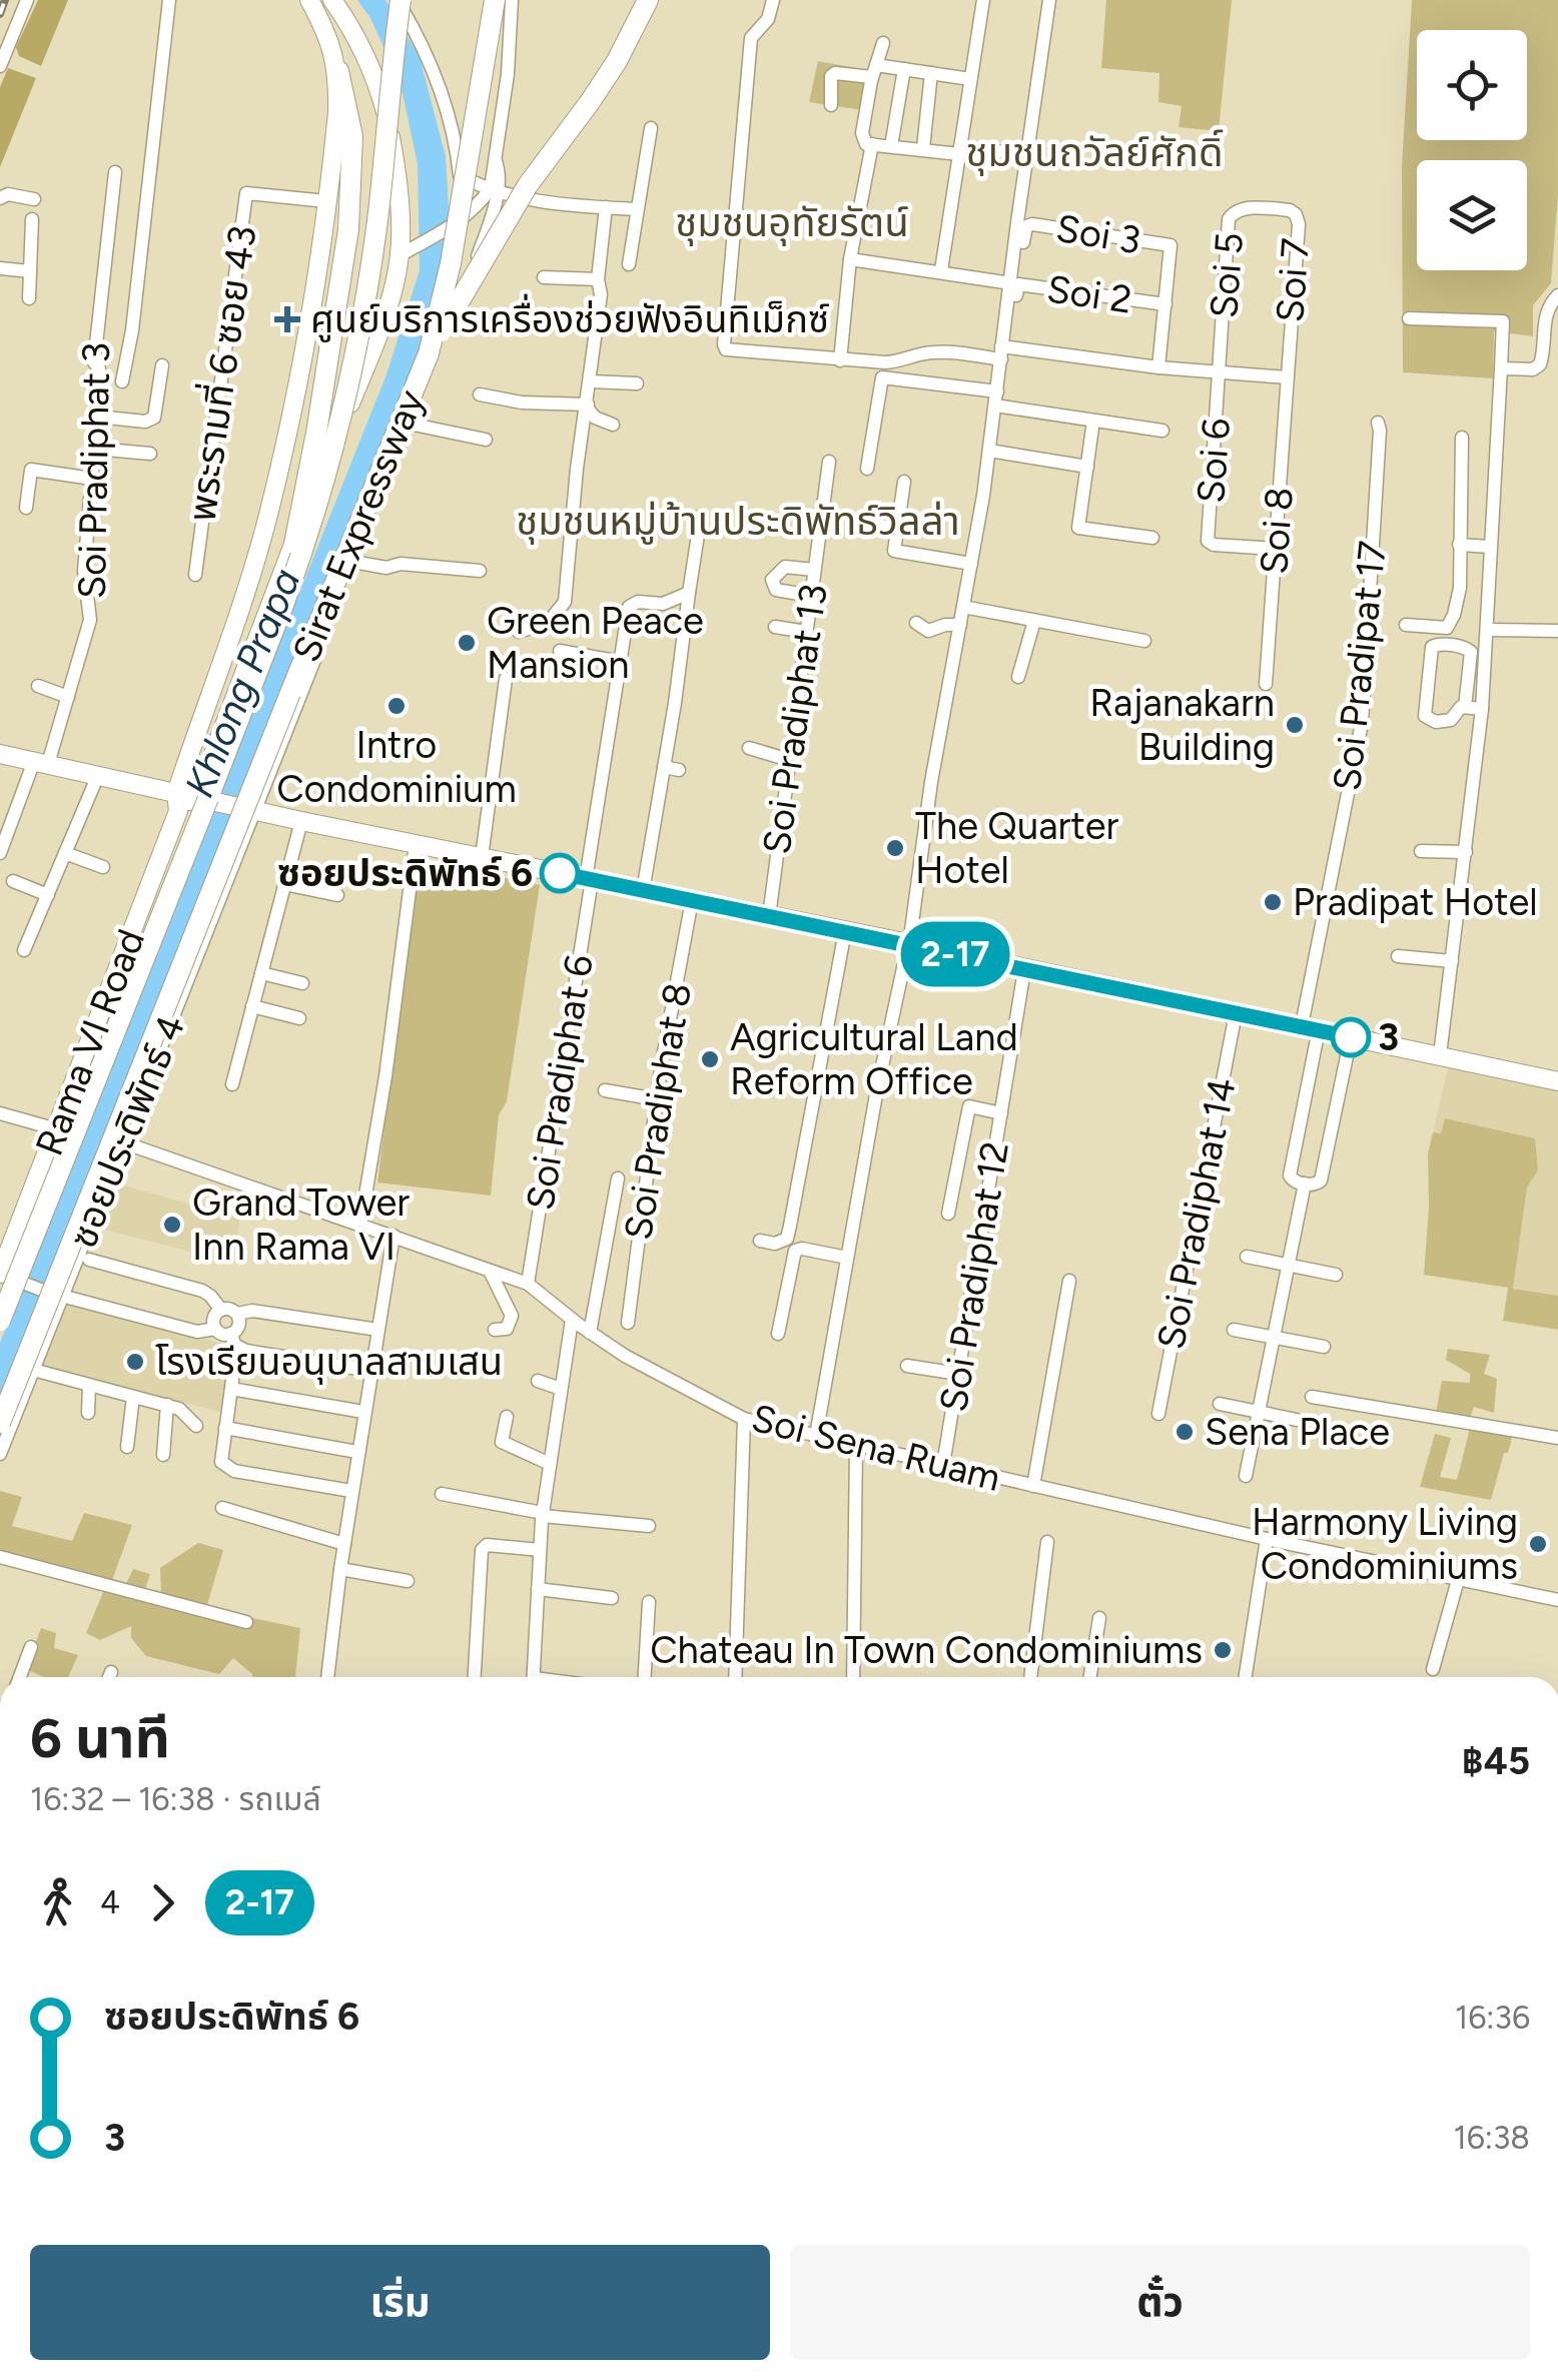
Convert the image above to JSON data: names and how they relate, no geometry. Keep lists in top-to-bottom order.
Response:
{
  "streets": {
    "highway": ["Sirat Expressway"],
    "main road": ["Rama VI Road"],
    "street": [
      "Soi 3",
      "Soi 5",
      "Soi 7",
      "Soi 2",
      "พระรามที่ 6 ซอย 43",
      "Soi 6",
      "Soi Pradiphat 3",
      "Soi 8",
      "Soi Pradipat 17",
      "Soi Pradiphat 13",
      "Soi Pradiphat 6",
      "Soi Pradiphat 8",
      "ซอยประดิพัทธ์ 4",
      "Soi Pradiphat 14",
      "Soi Pradiphat 12",
      "Soi Sena Ruam"
    ]
  },
  "crossings": [
    ["Soi 3", "Soi 2"],
    ["Soi 5", "Soi 7"],
    ["Soi 5", "Soi 6"],
    ["Soi 7", "Soi 8"],
    ["พระรามที่ 6 ซอย 43", "Rama VI Road"],
    ["Soi 6", "Soi 8"],
    ["Soi Pradiphat 6", "Soi Sena Ruam"],
    ["ซอยประดิพัทธ์ 4", "Soi Sena Ruam"],
    ["Soi Pradiphat 12", "Soi Sena Ruam"]
  ],
  "districts": ["ชุมชนถวัลย์ศักดิ์", "ชุมชนอุทัยรัตน์", "ชุมชนหมู่บ้านประดิพัทธ์วิลล่า"],
  "water": ["Khlong Prapa"],
  "places": {
    "health": ["ศูนย์บริการเครื่องช่วยฟังอินทิเม็กซ์"],
    "other": [
      "Green Peace Mansion",
      "Intro Condominium",
      "Rajanakarn Building",
      "The Quarter Hotel",
      "ซอยประดิพัทธ์ 6",
      "Pradipat Hotel",
      "3",
      "Agricultural Land Reform Office",
      "Grand Tower Inn Rama VI",
      "โรงเรียนอนุบาลสามเสน",
      "Sena Place",
      "Harmony Living Condominiums",
      "Chateau In Town Condominiums"
    ]
  },
  "lines": ["bus line 2-17"],
  "page": {
    "on_map": "2-17",
    "heading": ["6 นาที", "16:32 – 16:38 · รถเมล์", "฿45"],
    "legs": ["4", "2-17"],
    "list": [
      {
        "name": "ซอยประดิพัทธ์ 6",
        "value": "16:36"
      },
      {
        "name": "3",
        "value": "16:38"
      }
    ],
    "buttons": ["เริ่ม", "ตั๋ว"]
  }
}
